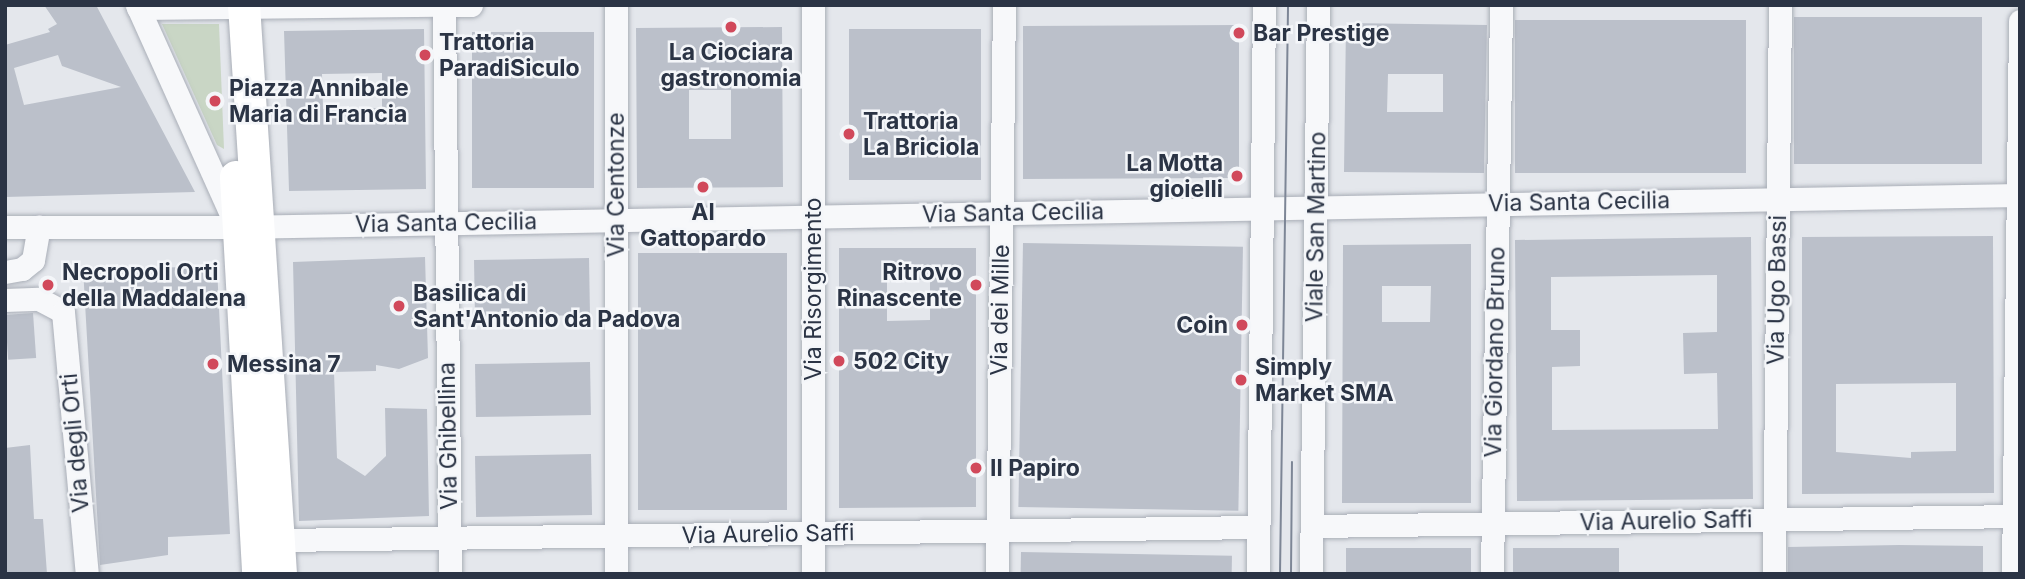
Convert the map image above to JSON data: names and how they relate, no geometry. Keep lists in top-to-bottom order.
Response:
{
  "streets": {
    "street": [
      "Via Centonze",
      "Via Santa Cecilia",
      "Viale San Martino",
      "Via Risorgimento",
      "Via Ugo Bassi",
      "Via dei Mille",
      "Via Giordano Bruno",
      "Via Ghibellina",
      "Via degli Orti",
      "Via Aurelio Saffi"
    ]
  },
  "crossings": [
    ["Via Centonze", "Via Santa Cecilia"],
    ["Via Centonze", "Via Aurelio Saffi"],
    ["Via Santa Cecilia", "Viale San Martino"],
    ["Via Santa Cecilia", "Via Risorgimento"],
    ["Via Santa Cecilia", "Via Ugo Bassi"],
    ["Via Santa Cecilia", "Via dei Mille"],
    ["Via Santa Cecilia", "Via Giordano Bruno"],
    ["Via Santa Cecilia", "Via Ghibellina"],
    ["Viale San Martino", "Via Aurelio Saffi"],
    ["Via Risorgimento", "Via Aurelio Saffi"],
    ["Via Ugo Bassi", "Via Aurelio Saffi"],
    ["Via dei Mille", "Via Aurelio Saffi"],
    ["Via Giordano Bruno", "Via Aurelio Saffi"],
    ["Via Ghibellina", "Via Aurelio Saffi"]
  ],
  "places": [
    "La Ciociara gastronomia",
    "Bar Prestige",
    "Trattoria ParadiSiculo",
    "Piazza Annibale Maria di Francia",
    "Trattoria La Briciola",
    "La Motta gioielli",
    "Al Gattopardo",
    "Necropoli Orti della Maddalena",
    "Ritrovo Rinascente",
    "Basilica di Sant'Antonio da Padova",
    "Coin",
    "502 City",
    "Messina 7",
    "Simply Market SMA",
    "Il Papiro"
  ]
}
